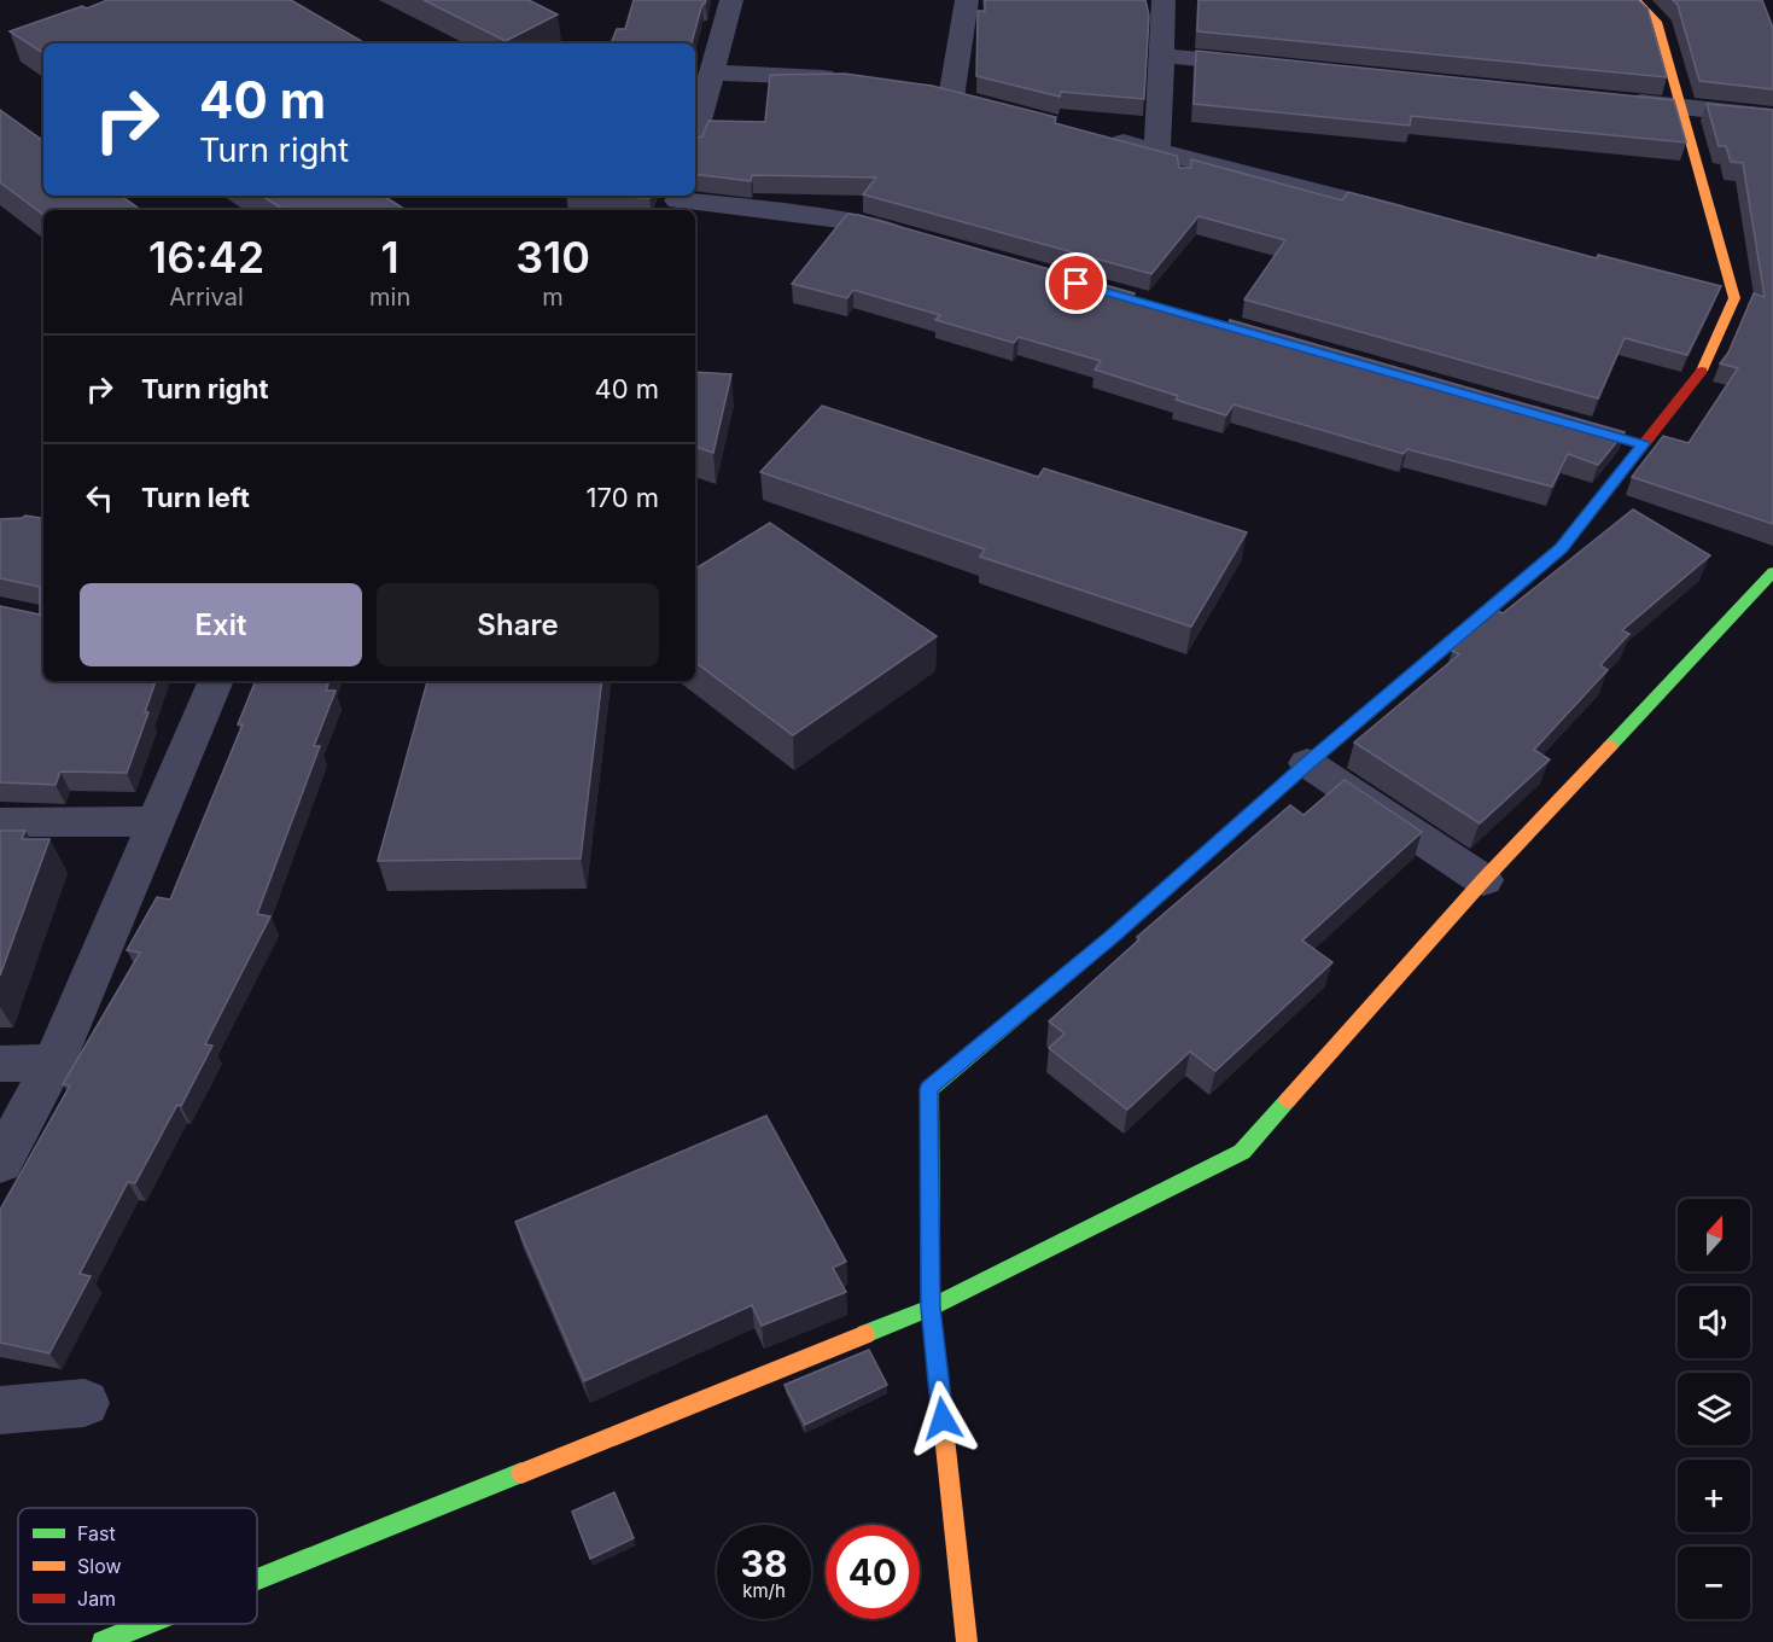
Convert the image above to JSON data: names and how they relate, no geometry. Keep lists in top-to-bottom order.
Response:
{
  "legend": ["Fast", "Slow", "Jam"],
  "north": "top",
  "page": {
    "turn": ["40 m", "Turn right"],
    "eta": [
      "16:42",
      "Arrival",
      "1",
      "min",
      "310",
      "m"
    ],
    "list": [
      {
        "name": "Turn right",
        "value": "40 m"
      },
      {
        "name": "Turn left",
        "value": "170 m"
      }
    ],
    "buttons": ["Exit", "Share"],
    "map_buttons": ["+", "−"],
    "speed": "38 km/h",
    "limit": "40"
  }
}
